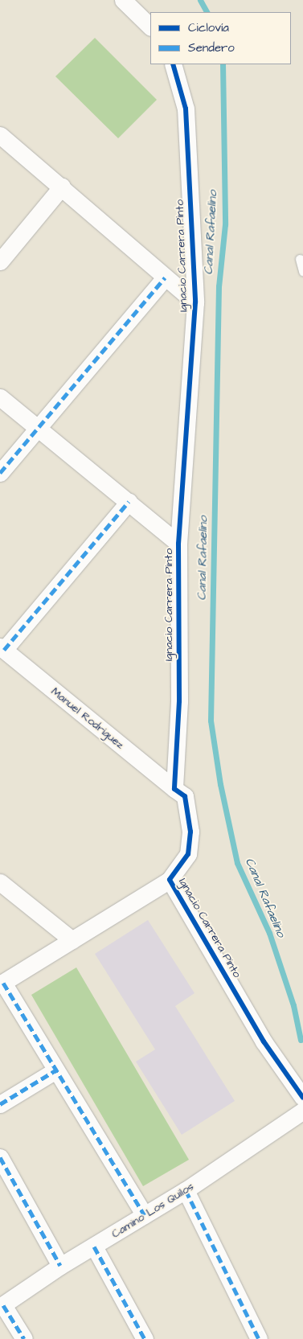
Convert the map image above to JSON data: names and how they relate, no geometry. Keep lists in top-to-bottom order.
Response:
{
  "streets": {
    "street": ["Ignacio Carrera Pinto", "Manuel Rodríguez", "Camino Los Quilos"]
  },
  "crossings": [
    ["Ignacio Carrera Pinto", "Manuel Rodríguez"]
  ],
  "water": ["Canal Rafaelino"],
  "legend": ["Ciclovía", "Sendero"]
}
